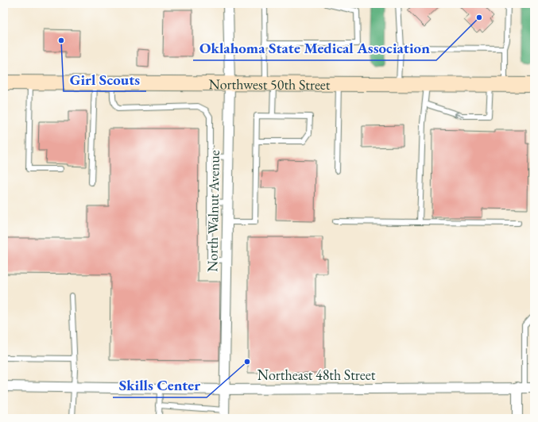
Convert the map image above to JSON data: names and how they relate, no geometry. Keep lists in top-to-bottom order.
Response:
{
  "streets": {
    "main road": ["Northwest 50th Street"],
    "street": ["North Walnut Avenue", "Northeast 48th Street"]
  },
  "crossings": [
    ["Northwest 50th Street", "North Walnut Avenue"],
    ["North Walnut Avenue", "Northeast 48th Street"]
  ],
  "places": ["Oklahoma State Medical Association", "Girl Scouts", "Skills Center"]
}
